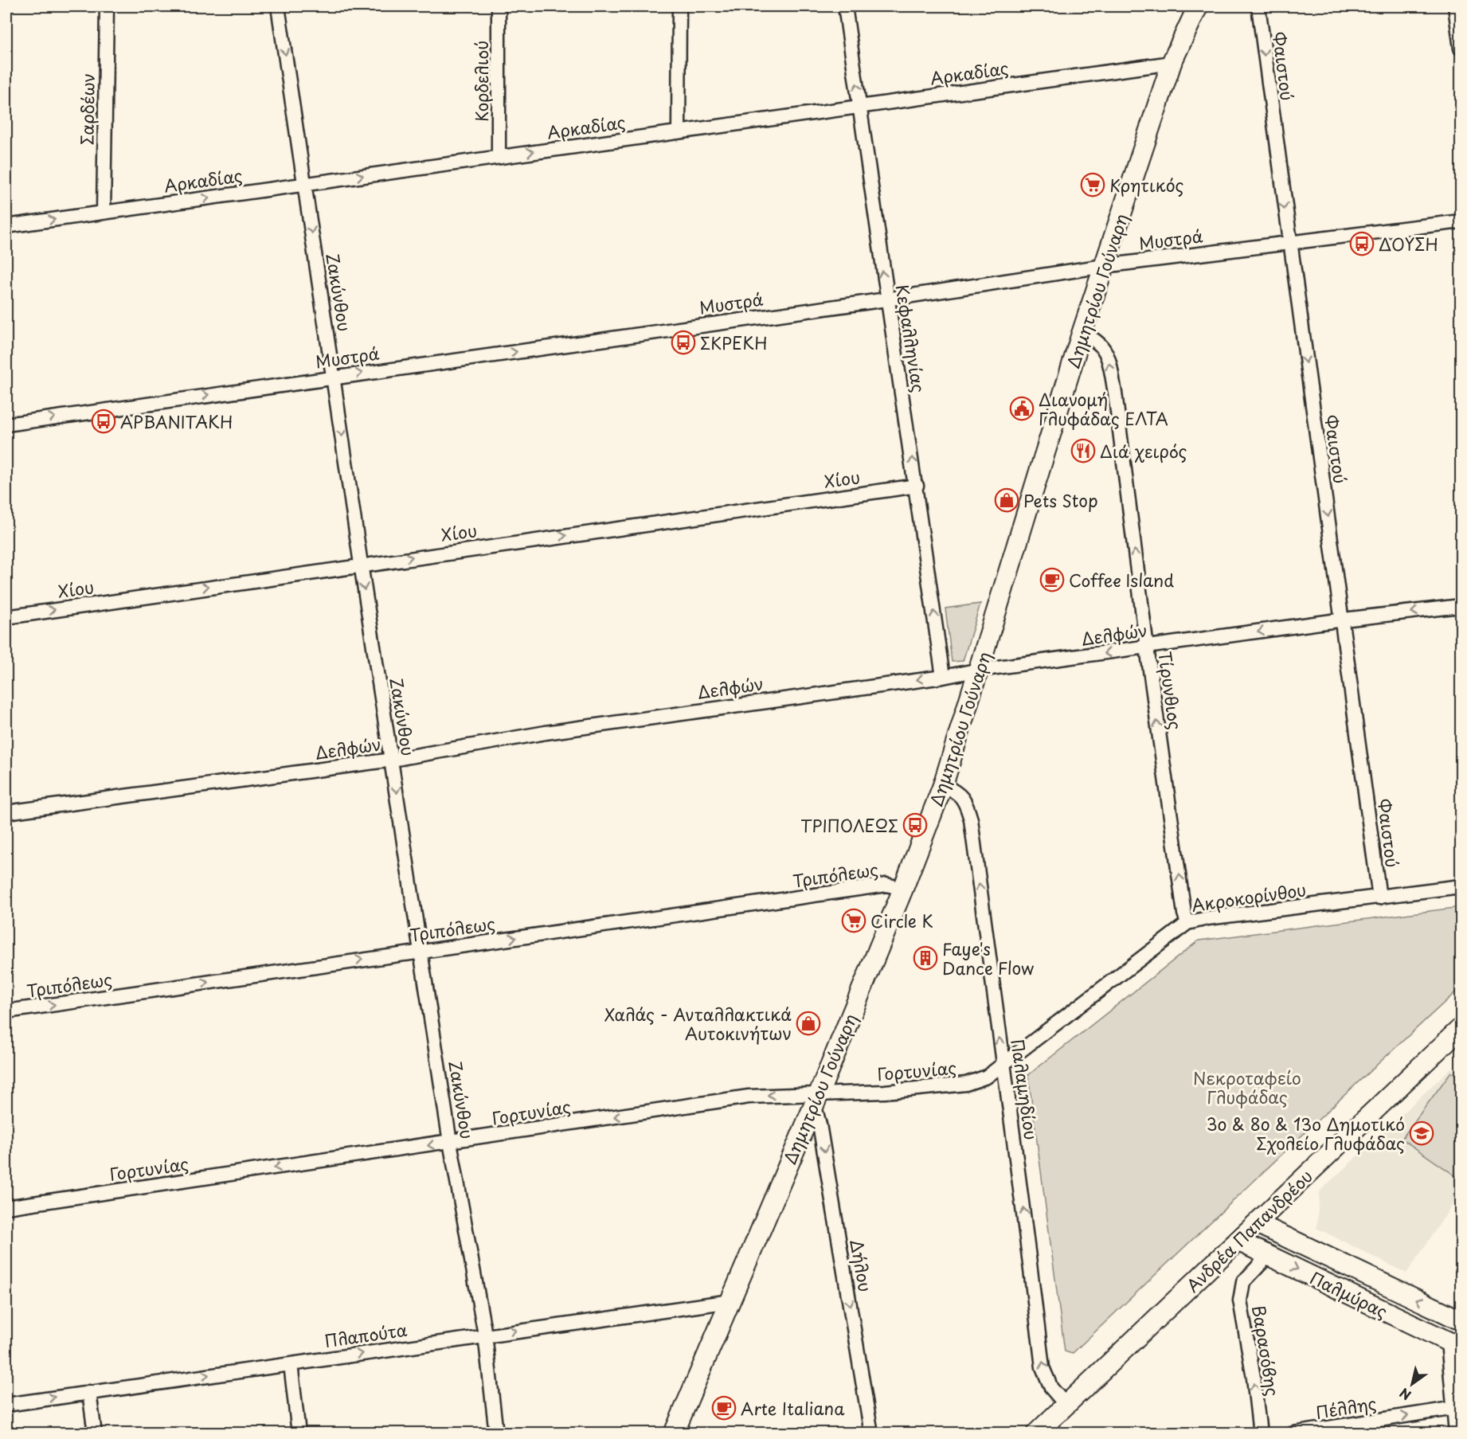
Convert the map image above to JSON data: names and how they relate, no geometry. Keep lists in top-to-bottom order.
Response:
{
  "streets": {
    "main road": ["Δημητρίου Γούναρη", "Ανδρέα Παπανδρέου", "Παλμύρας"],
    "street": [
      "Φαιστού",
      "Αρκαδίας",
      "Κορδελιού",
      "Σαρδέων",
      "Μυστρά",
      "Ζακύνθου",
      "Κεφαλληνίας",
      "Χίου",
      "Δελφών",
      "Τίρυνθιος",
      "Τριπόλεως",
      "Ακροκορίνθου",
      "Γορτυνίας",
      "Παλαμηδίου",
      "Δήλου",
      "Πλαπούτα",
      "Βαρασόβης",
      "Πέλλης"
    ]
  },
  "crossings": [
    ["Φαιστού", "Μυστρά"],
    ["Φαιστού", "Δελφών"],
    ["Φαιστού", "Ακροκορίνθου"],
    ["Αρκαδίας", "Κορδελιού"],
    ["Αρκαδίας", "Σαρδέων"],
    ["Αρκαδίας", "Δημητρίου Γούναρη"],
    ["Αρκαδίας", "Ζακύνθου"],
    ["Αρκαδίας", "Κεφαλληνίας"],
    ["Μυστρά", "Δημητρίου Γούναρη"],
    ["Μυστρά", "Ζακύνθου"],
    ["Μυστρά", "Κεφαλληνίας"],
    ["Δημητρίου Γούναρη", "Δελφών"],
    ["Δημητρίου Γούναρη", "Τίρυνθιος"],
    ["Δημητρίου Γούναρη", "Τριπόλεως"],
    ["Δημητρίου Γούναρη", "Γορτυνίας"],
    ["Δημητρίου Γούναρη", "Παλαμηδίου"],
    ["Δημητρίου Γούναρη", "Δήλου"],
    ["Δημητρίου Γούναρη", "Πλαπούτα"],
    ["Ζακύνθου", "Χίου"],
    ["Ζακύνθου", "Δελφών"],
    ["Ζακύνθου", "Τριπόλεως"],
    ["Ζακύνθου", "Γορτυνίας"],
    ["Ζακύνθου", "Πλαπούτα"],
    ["Κεφαλληνίας", "Χίου"],
    ["Κεφαλληνίας", "Δελφών"],
    ["Δελφών", "Τίρυνθιος"],
    ["Τίρυνθιος", "Ακροκορίνθου"],
    ["Ακροκορίνθου", "Γορτυνίας"],
    ["Ακροκορίνθου", "Παλαμηδίου"],
    ["Γορτυνίας", "Παλαμηδίου"],
    ["Γορτυνίας", "Δήλου"],
    ["Παλαμηδίου", "Ανδρέα Παπανδρέου"],
    ["Ανδρέα Παπανδρέου", "Παλμύρας"],
    ["Παλμύρας", "Βαρασόβης"]
  ],
  "one_way": [
    "Φαιστού",
    "Αρκαδίας",
    "Μυστρά",
    "Ζακύνθου",
    "Κεφαλληνίας",
    "Χίου",
    "Δελφών",
    "Τίρυνθιος",
    "Τριπόλεως",
    "Γορτυνίας",
    "Παλαμηδίου",
    "Δήλου",
    "Πλαπούτα",
    "Βαρασόβης",
    "Πέλλης"
  ],
  "parks": ["Νεκροταφείο Γλυφάδας"],
  "places": {
    "supermarket": ["Κρητικός", "Circle K"],
    "bus stop": [
      "ΔΟΥΣΗ",
      "ΣΚΡΕΚΗ",
      "ΑΡΒΑΝΙΤΑΚΗ",
      "ΤΡΙΠΟΛΕΩΣ"
    ],
    "public building": ["Διανομή Γλυφάδας ΕΛΤΑ"],
    "restaurant": ["Διά χειρός"],
    "shop": ["Pets Stop", "Χαλάς - Ανταλλακτικά Αυτοκινήτων"],
    "cafe": ["Coffee Island", "Arte Italiana"],
    "building": ["Faye's Dance Flow"],
    "school or university": ["3ο & 8ο & 13ο Δημοτικό Σχολείο Γλυφάδας"]
  },
  "north": "bottom left"
}
